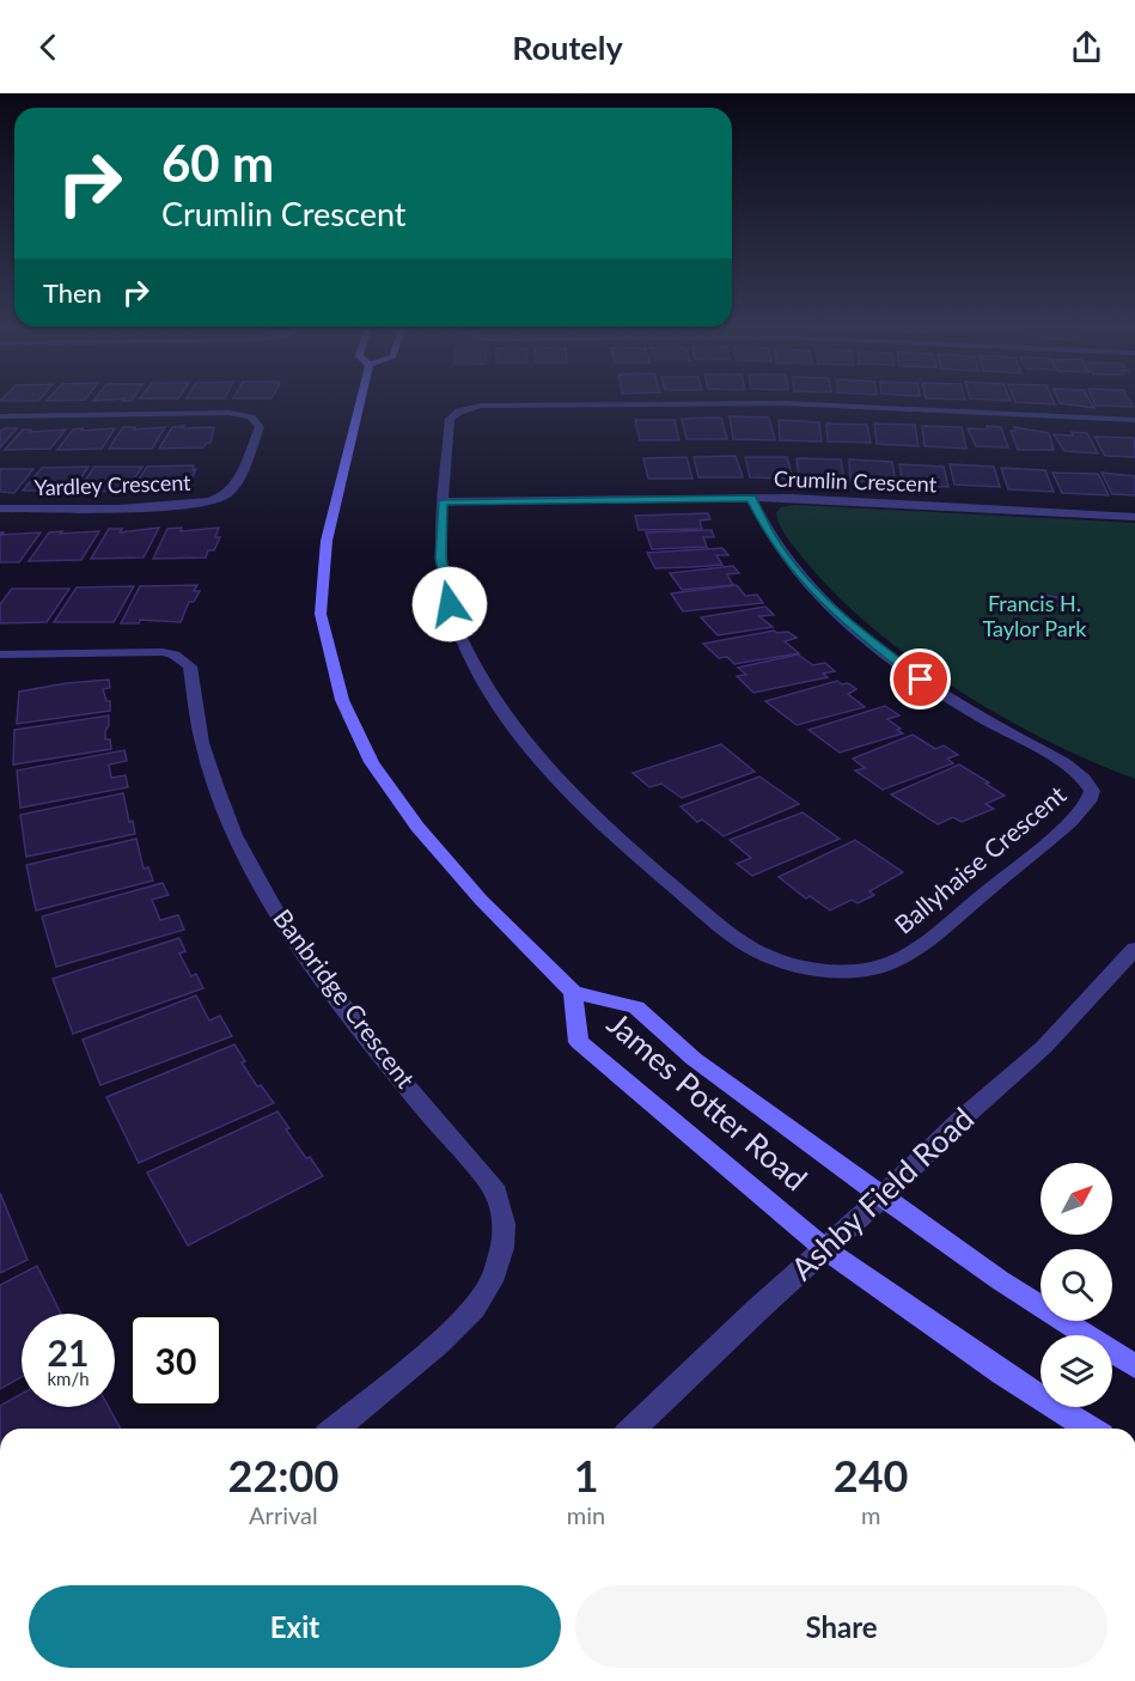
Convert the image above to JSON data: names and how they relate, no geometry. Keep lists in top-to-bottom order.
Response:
{
  "streets": {
    "main road": ["James Potter Road"],
    "street": [
      "Crumlin Crescent",
      "Yardley Crescent",
      "Ballyhaise Crescent",
      "Banbridge Crescent",
      "Ashby Field Road"
    ]
  },
  "crossings": [
    ["Crumlin Crescent", "Ballyhaise Crescent"],
    ["James Potter Road", "Ashby Field Road"]
  ],
  "parks": ["Francis H. Taylor Park"],
  "north": "top right",
  "page": {
    "header": "Routely",
    "turn": ["60 m", "Crumlin Crescent"],
    "then": "Then",
    "speed": "21 km/h",
    "limit": "30",
    "eta": [
      "22:00",
      "Arrival",
      "1",
      "min",
      "240",
      "m"
    ],
    "buttons": ["Exit", "Share"]
  }
}
